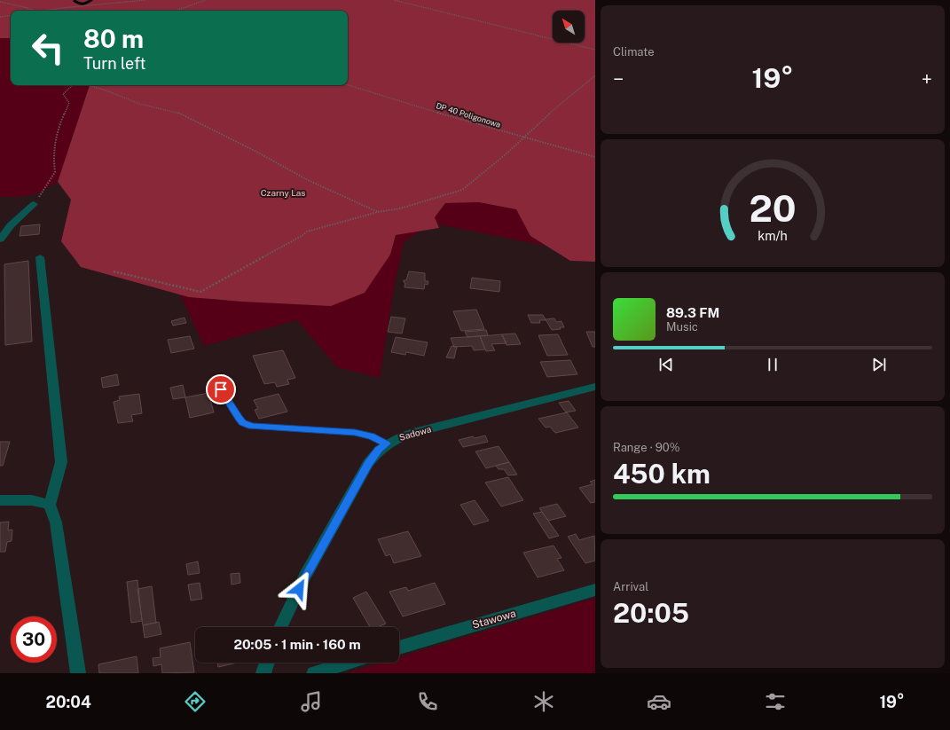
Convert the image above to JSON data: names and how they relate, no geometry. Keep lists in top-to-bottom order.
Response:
{
  "streets": {
    "street": ["Sadowa", "Stawowa"],
    "path": ["DP 40 Poligonowa"]
  },
  "parks": ["Czarny Las"],
  "north": "top left",
  "page": {
    "tile": [
      "Climate",
      ["Range · 90%", "450 km"],
      ["Arrival", "20:05"]
    ],
    "turn": ["80 m", "Turn left"],
    "heat": ["−", "19°", "+"],
    "song": ["89.3 FM", "Music"],
    "limit": "30",
    "trip": "20:05 · 1 min · 160 m",
    "tabs": ["20:04", "19°"],
    "gauge": ["20", "km/h"]
  }
}
